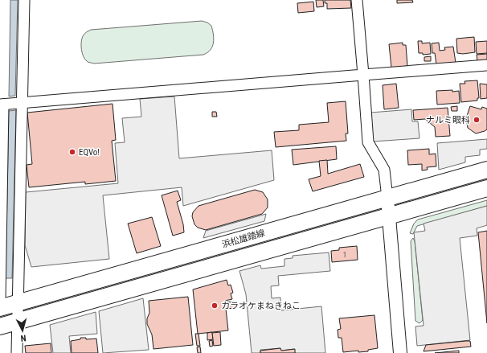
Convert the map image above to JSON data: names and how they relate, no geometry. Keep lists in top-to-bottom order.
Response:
{
  "streets": {
    "main road": ["浜松雄踏線"]
  },
  "places": ["ナルミ眼科", "EQVo!", "カラオケまねきねこ"],
  "house_numbers": ["1"],
  "north": "bottom"
}
